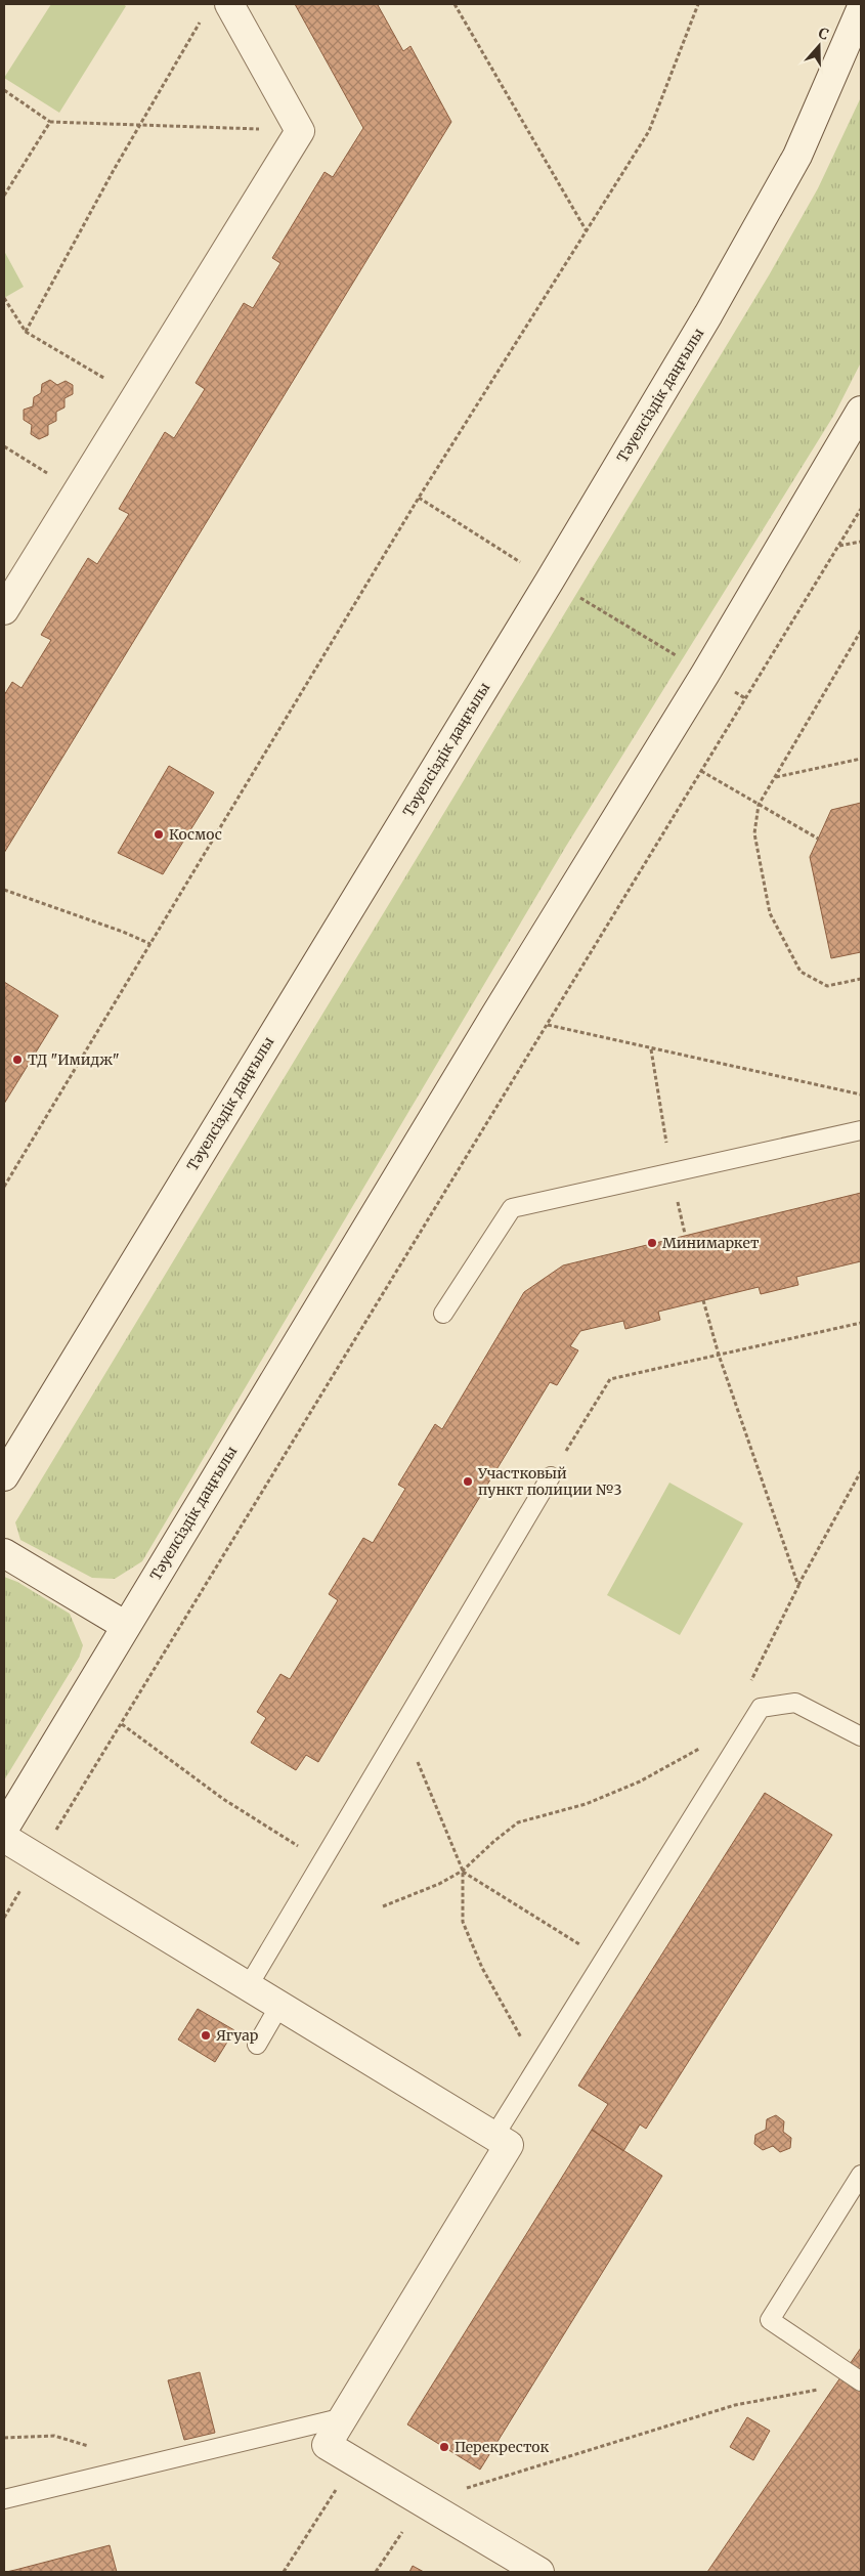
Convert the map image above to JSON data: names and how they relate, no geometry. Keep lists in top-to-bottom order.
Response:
{
  "streets": {
    "street": ["Тәуелсіздік даңғылы"]
  },
  "places": [
    "Космос",
    "ТД \"Имидж\"",
    "Минимаркет",
    "Участковый пункт полиции №3",
    "Ягуар",
    "Перекресток"
  ],
  "north": "top"
}
